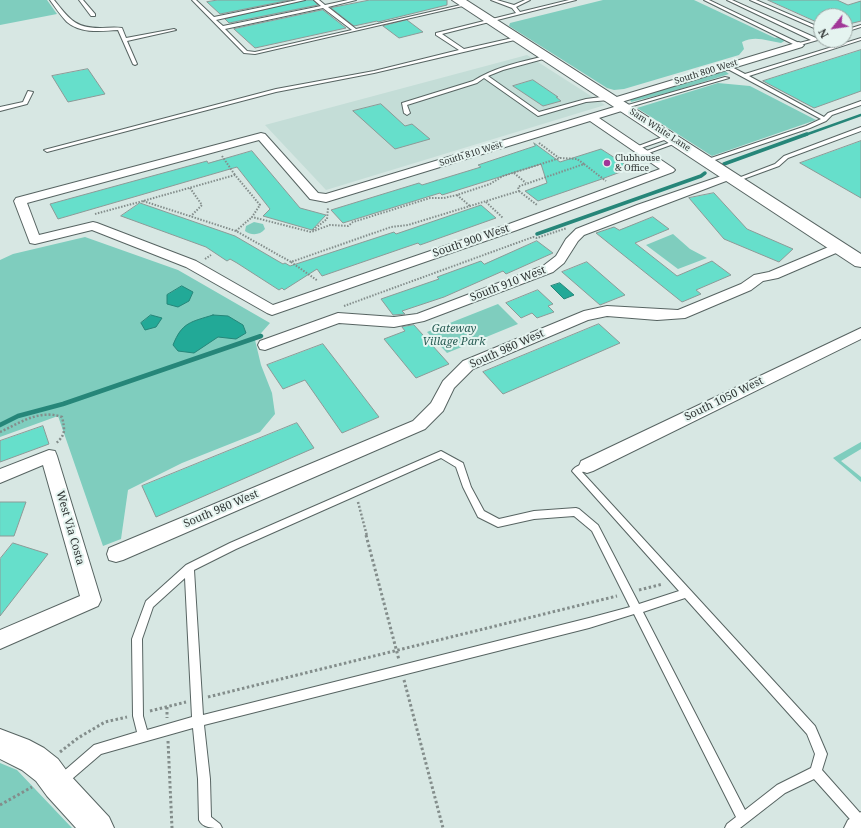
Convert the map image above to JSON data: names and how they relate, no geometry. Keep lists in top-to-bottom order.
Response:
{
  "streets": {
    "street": [
      "South 800 West",
      "Sam White Lane",
      "South 810 West",
      "South 900 West",
      "South 910 West",
      "South 980 West",
      "South 1050 West",
      "West Via Costa"
    ]
  },
  "crossings": [
    ["South 800 West", "Sam White Lane"],
    ["South 800 West", "South 810 West"],
    ["Sam White Lane", "South 810 West"],
    ["Sam White Lane", "South 910 West"],
    ["Sam White Lane", "South 980 West"],
    ["South 810 West", "South 900 West"]
  ],
  "parks": ["Gateway Village Park"],
  "places": ["Clubhouse & Office"],
  "north": "bottom left"
}
